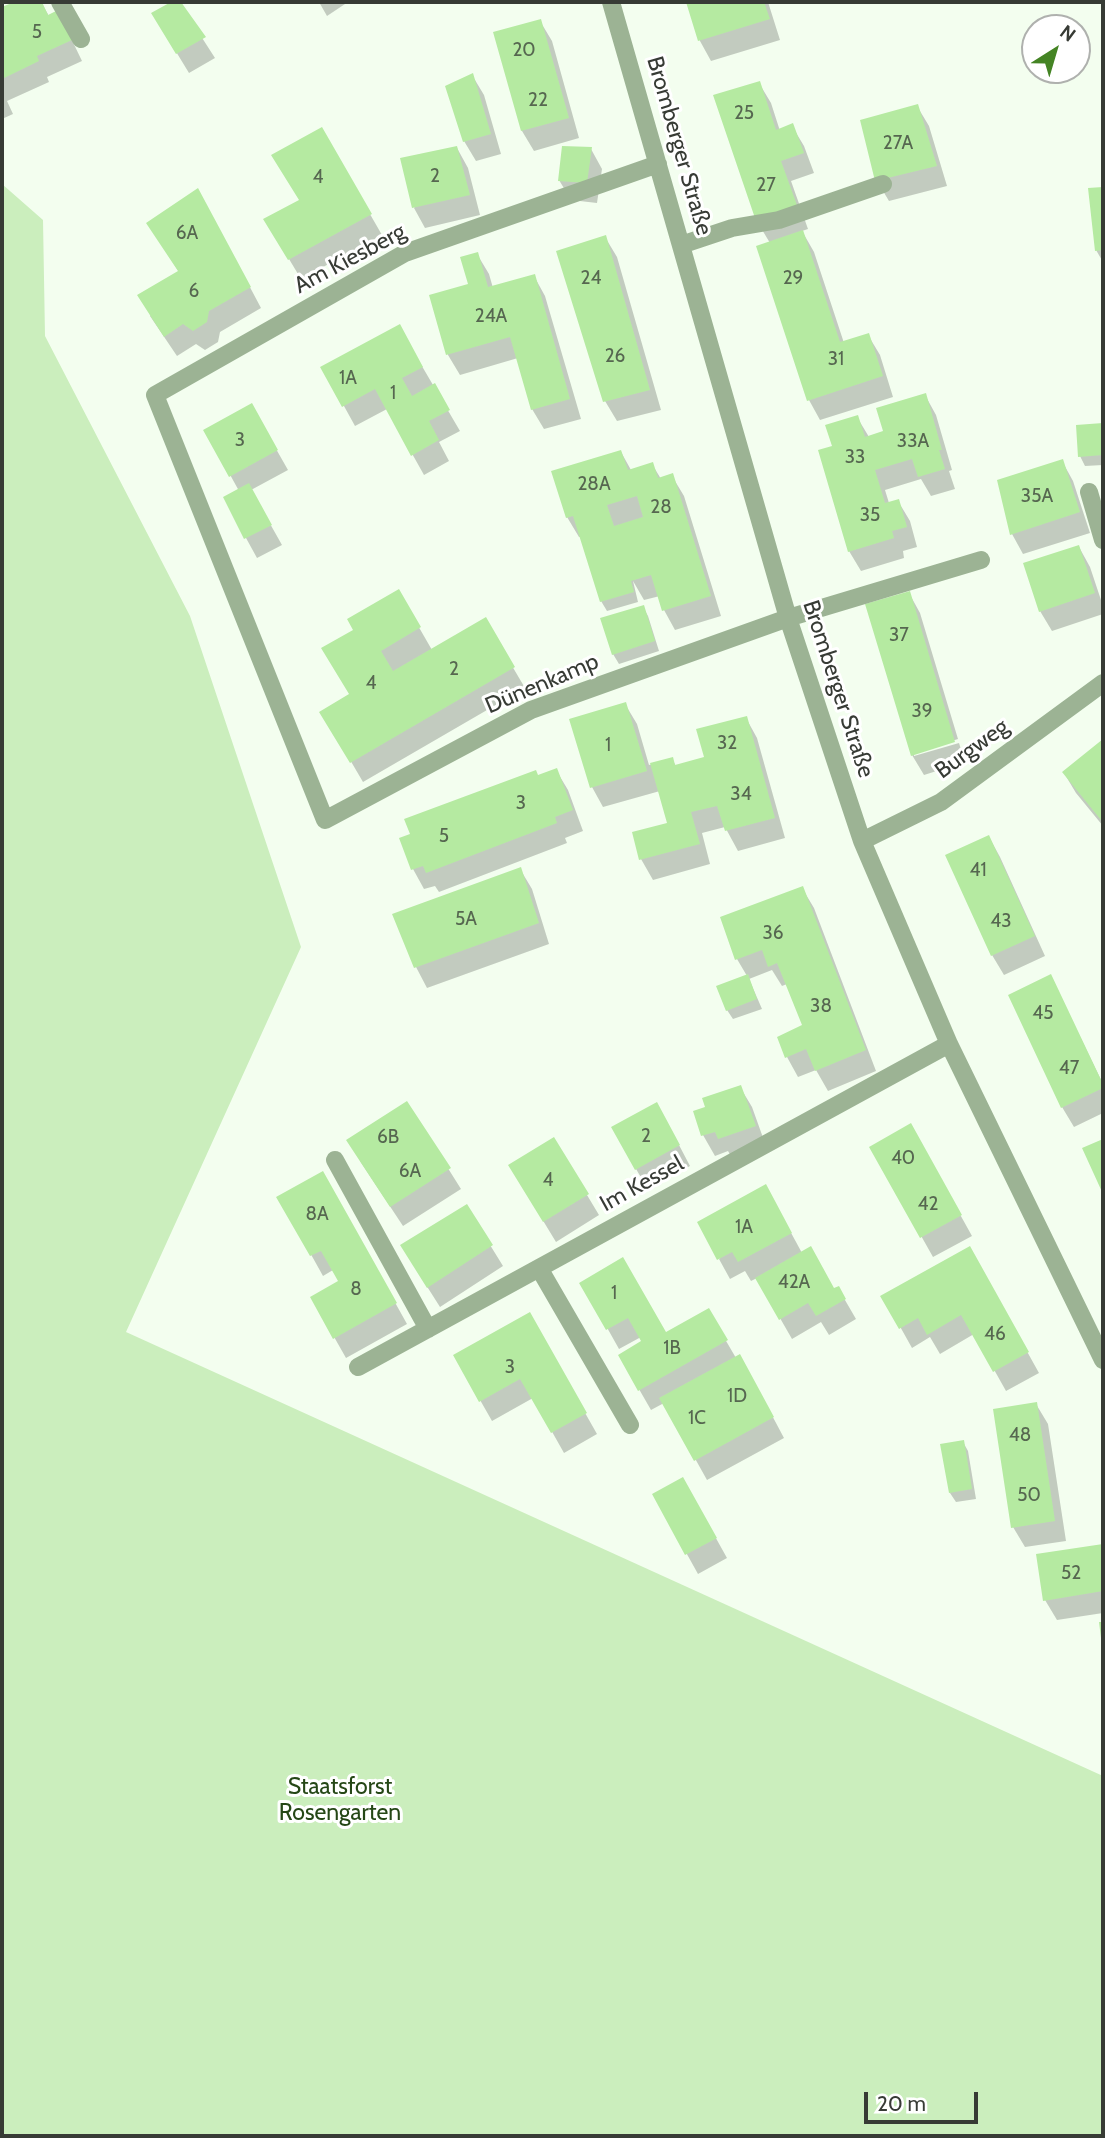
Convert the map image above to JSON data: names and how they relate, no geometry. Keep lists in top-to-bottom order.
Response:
{
  "streets": {
    "street": [
      "Bromberger Straße",
      "Am Kiesberg",
      "Dünenkamp",
      "Burgweg",
      "Im Kessel"
    ]
  },
  "crossings": [
    ["Bromberger Straße", "Am Kiesberg"],
    ["Bromberger Straße", "Dünenkamp"],
    ["Bromberger Straße", "Burgweg"],
    ["Bromberger Straße", "Im Kessel"],
    ["Am Kiesberg", "Dünenkamp"]
  ],
  "parks": ["Staatsforst Rosengarten"],
  "house_numbers": [
    "5",
    "20",
    "22",
    "25",
    "27A",
    "2",
    "4",
    "27",
    "6A",
    "24",
    "29",
    "6",
    "24A",
    "26",
    "31",
    "1A",
    "1",
    "3",
    "33A",
    "33",
    "28A",
    "35A",
    "28",
    "35",
    "37",
    "2",
    "4",
    "39",
    "32",
    "1",
    "34",
    "3",
    "5",
    "41",
    "5A",
    "43",
    "36",
    "38",
    "45",
    "47",
    "2",
    "6B",
    "40",
    "6A",
    "4",
    "42",
    "8A",
    "1A",
    "42A",
    "8",
    "1",
    "46",
    "1B",
    "3",
    "1D",
    "1C",
    "48",
    "50",
    "52"
  ],
  "scale_bar": "20 m",
  "north": "top right"
}
